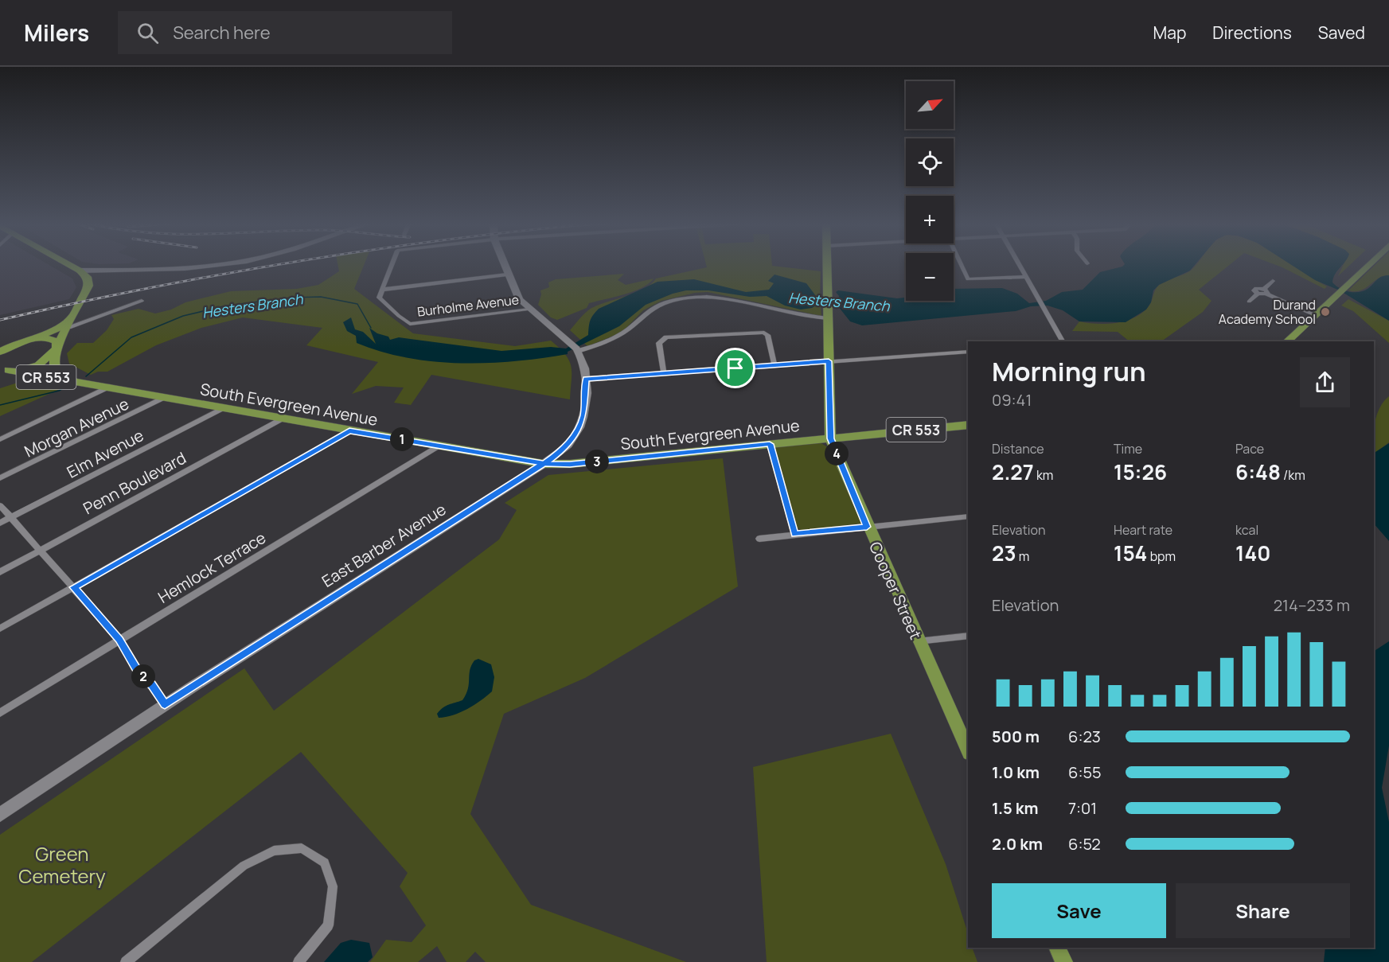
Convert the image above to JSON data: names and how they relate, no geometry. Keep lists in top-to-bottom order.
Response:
{
  "streets": {
    "main road": ["CR 553", "South Evergreen Avenue", "Cooper Street"],
    "street": [
      "Burholme Avenue",
      "Morgan Avenue",
      "Elm Avenue",
      "Penn Boulevard",
      "East Barber Avenue",
      "Hemlock Terrace"
    ]
  },
  "crossings": [
    ["CR 553", "South Evergreen Avenue"],
    ["CR 553", "Cooper Street"],
    ["South Evergreen Avenue", "Morgan Avenue"],
    ["South Evergreen Avenue", "Elm Avenue"],
    ["South Evergreen Avenue", "Penn Boulevard"],
    ["South Evergreen Avenue", "East Barber Avenue"],
    ["South Evergreen Avenue", "Hemlock Terrace"],
    ["South Evergreen Avenue", "Cooper Street"]
  ],
  "water": ["Hesters Branch"],
  "parks": ["Green Cemetery"],
  "places": ["Durand Academy School"],
  "north": "top right",
  "page": {
    "header": "Milers",
    "search": "Search here",
    "nav": ["Map", "Directions", "Saved"],
    "map_buttons": ["+", "−"],
    "heading": ["Morning run", "09:41"],
    "stats": [
      ["Distance", "2.27 km"],
      ["Time", "15:26"],
      ["Pace", "6:48 /km"],
      ["Elevation", "23 m"],
      ["Heart rate", "154 bpm"],
      ["kcal", "140"]
    ],
    "pins": [
      "1",
      "4",
      "3",
      "2"
    ],
    "chart": ["Elevation", "214–233 m"],
    "list": [
      {
        "name": "500 m",
        "note": "6:23"
      },
      {
        "name": "1.0 km",
        "note": "6:55"
      },
      {
        "name": "1.5 km",
        "note": "7:01"
      },
      {
        "name": "2.0 km",
        "note": "6:52"
      }
    ],
    "buttons": ["Save", "Share"]
  }
}
